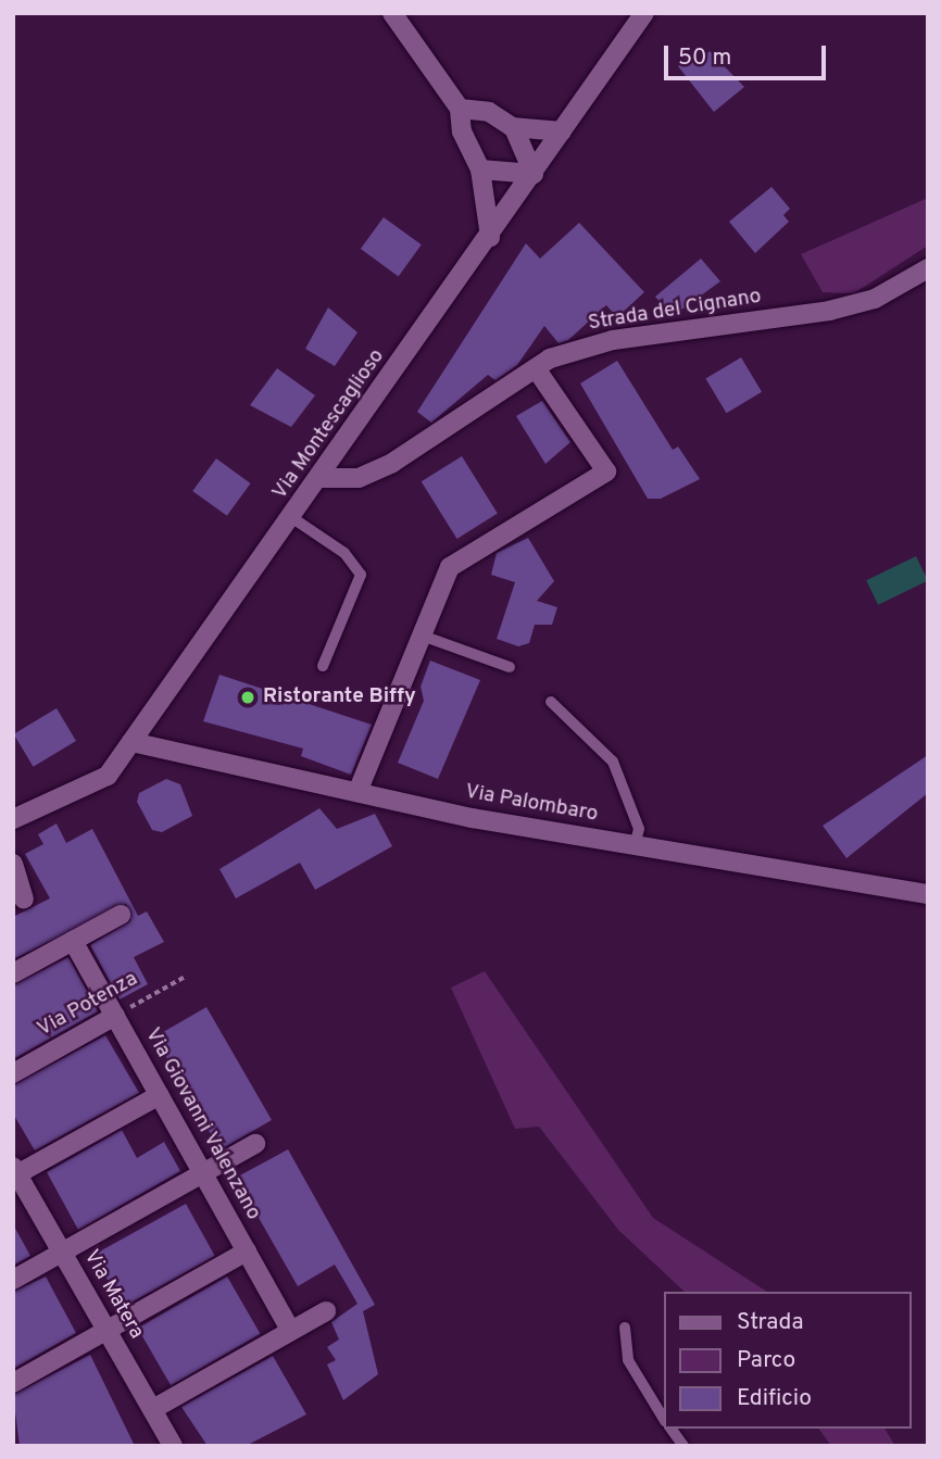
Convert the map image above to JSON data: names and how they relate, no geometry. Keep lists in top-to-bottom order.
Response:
{
  "streets": {
    "street": [
      "Strada del Cignano",
      "Via Montescaglioso",
      "Via Palombaro",
      "Via Potenza",
      "Via Giovanni Valenzano",
      "Via Matera"
    ]
  },
  "crossings": [
    ["Strada del Cignano", "Via Montescaglioso"],
    ["Via Montescaglioso", "Via Palombaro"],
    ["Via Potenza", "Via Giovanni Valenzano"]
  ],
  "places": ["Ristorante Biffy"],
  "legend": ["Strada", "Parco", "Edificio"],
  "scale_bar": "50 m"
}
